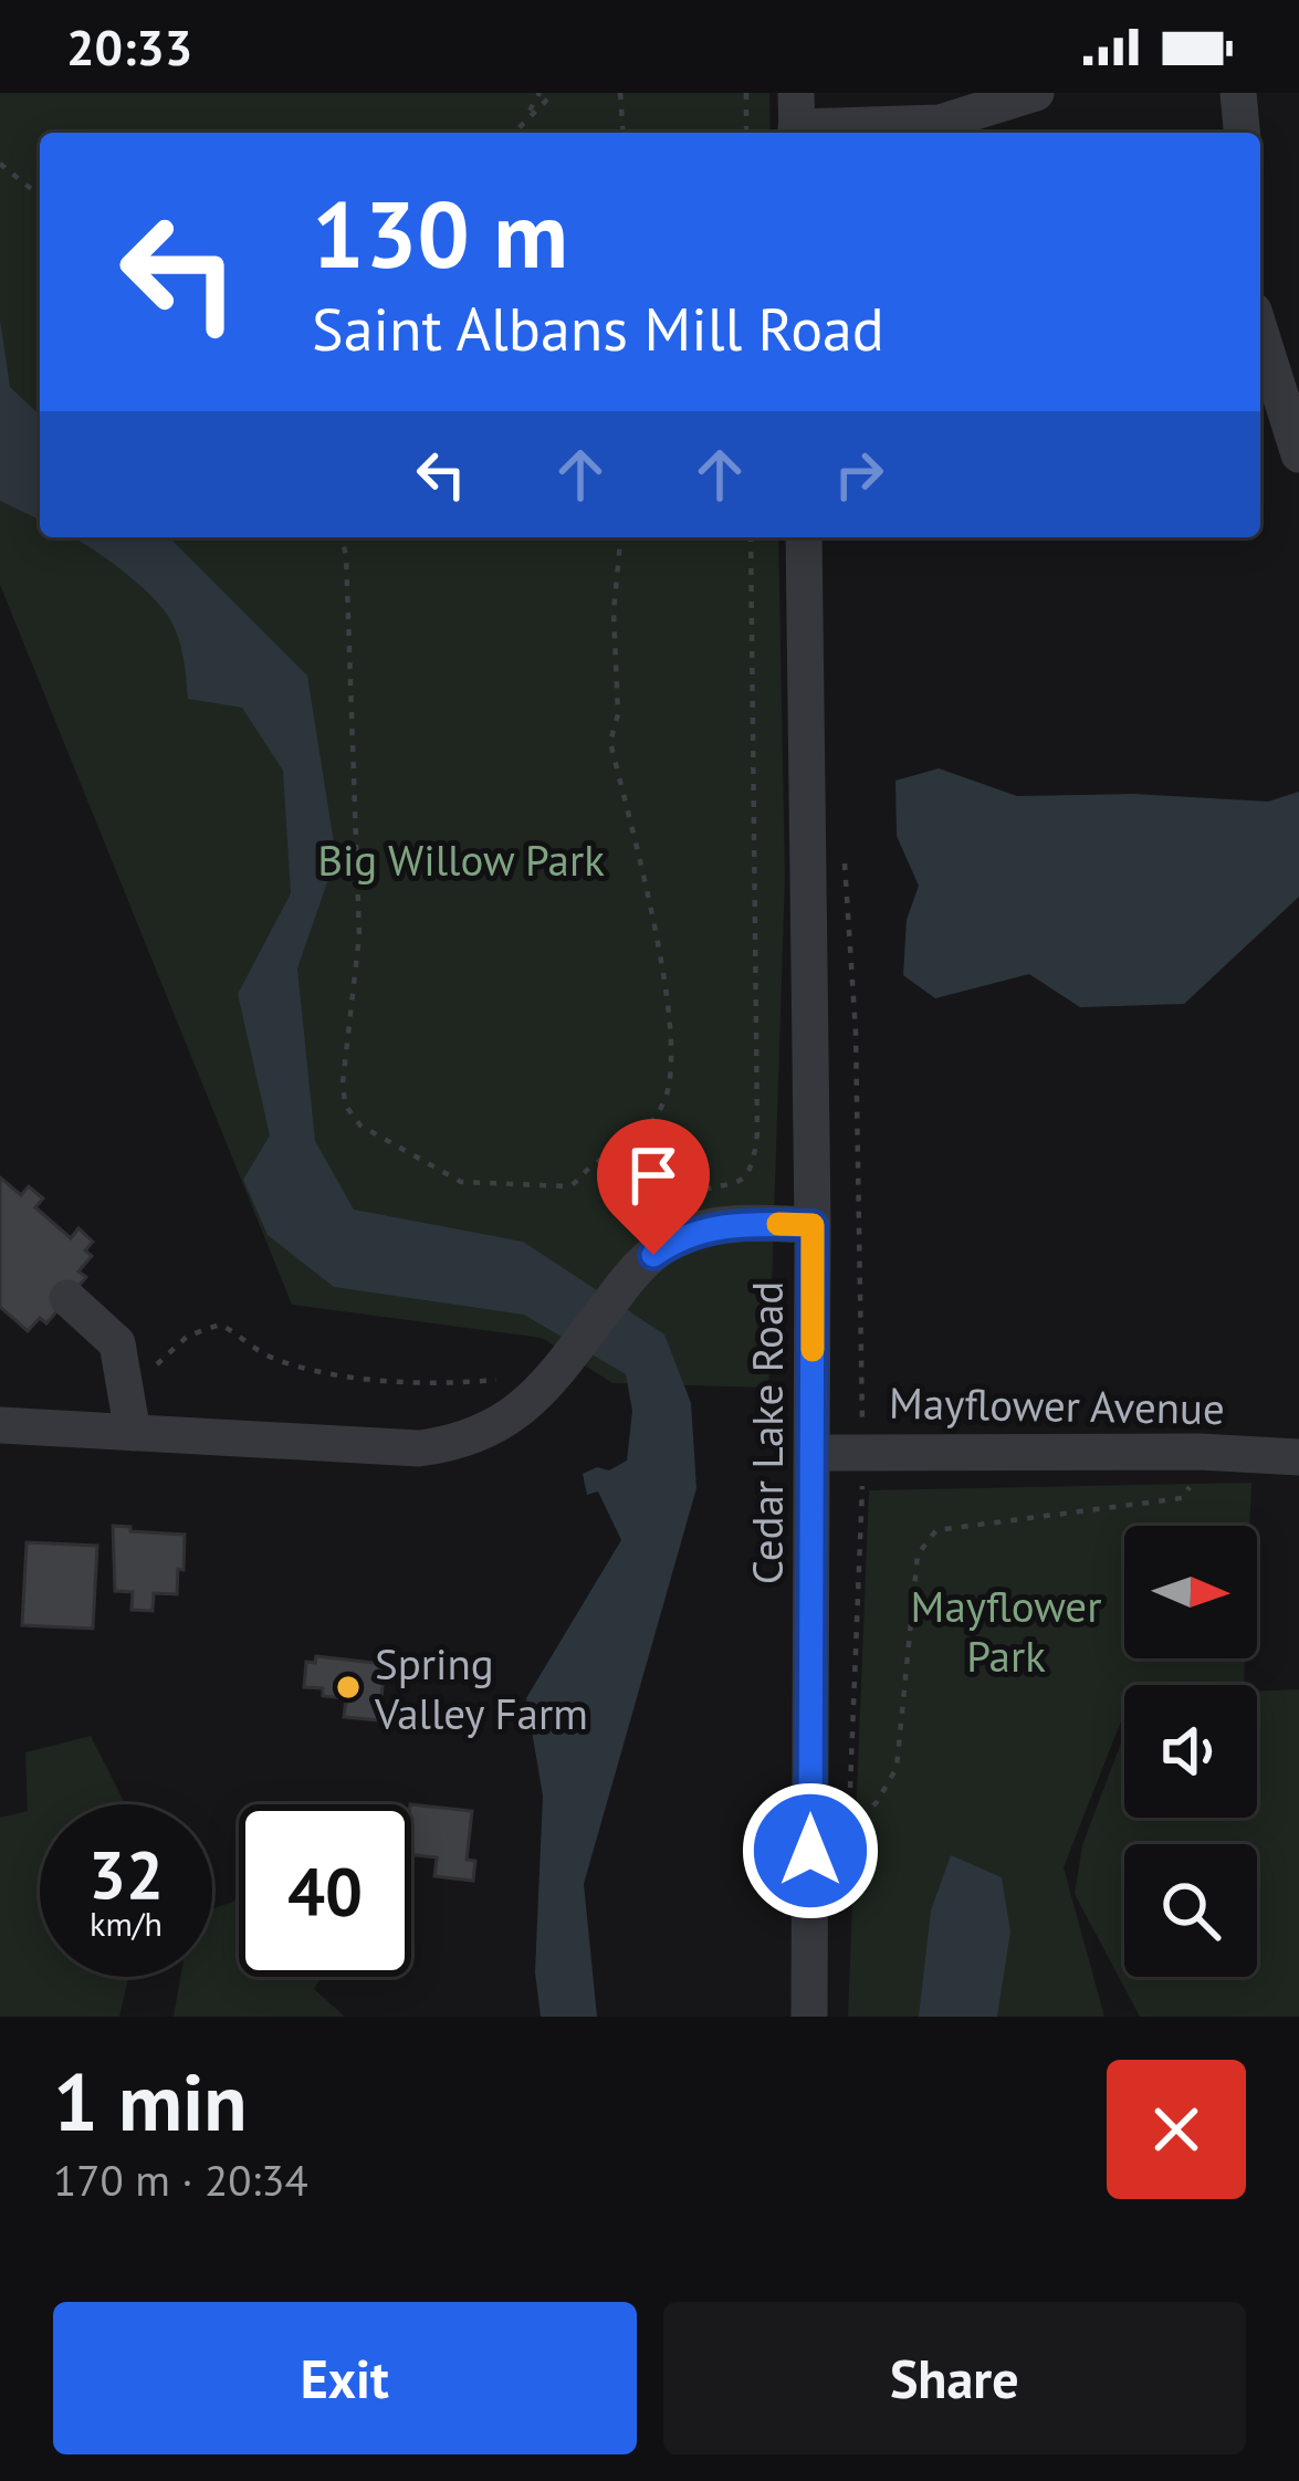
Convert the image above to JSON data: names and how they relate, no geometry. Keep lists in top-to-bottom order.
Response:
{
  "streets": {
    "street": ["Mayflower Avenue", "Cedar Lake Road"]
  },
  "crossings": [
    ["Mayflower Avenue", "Cedar Lake Road"]
  ],
  "parks": ["Big Willow Park", "Mayflower Park"],
  "places": ["Spring Valley Farm"],
  "north": "right",
  "page": {
    "status": "20:33",
    "turn": ["130 m", "Saint Albans Mill Road"],
    "speed": "32 km/h",
    "limit": "40",
    "heading": ["1 min", "170 m · 20:34"],
    "buttons": ["Exit", "Share"]
  }
}
